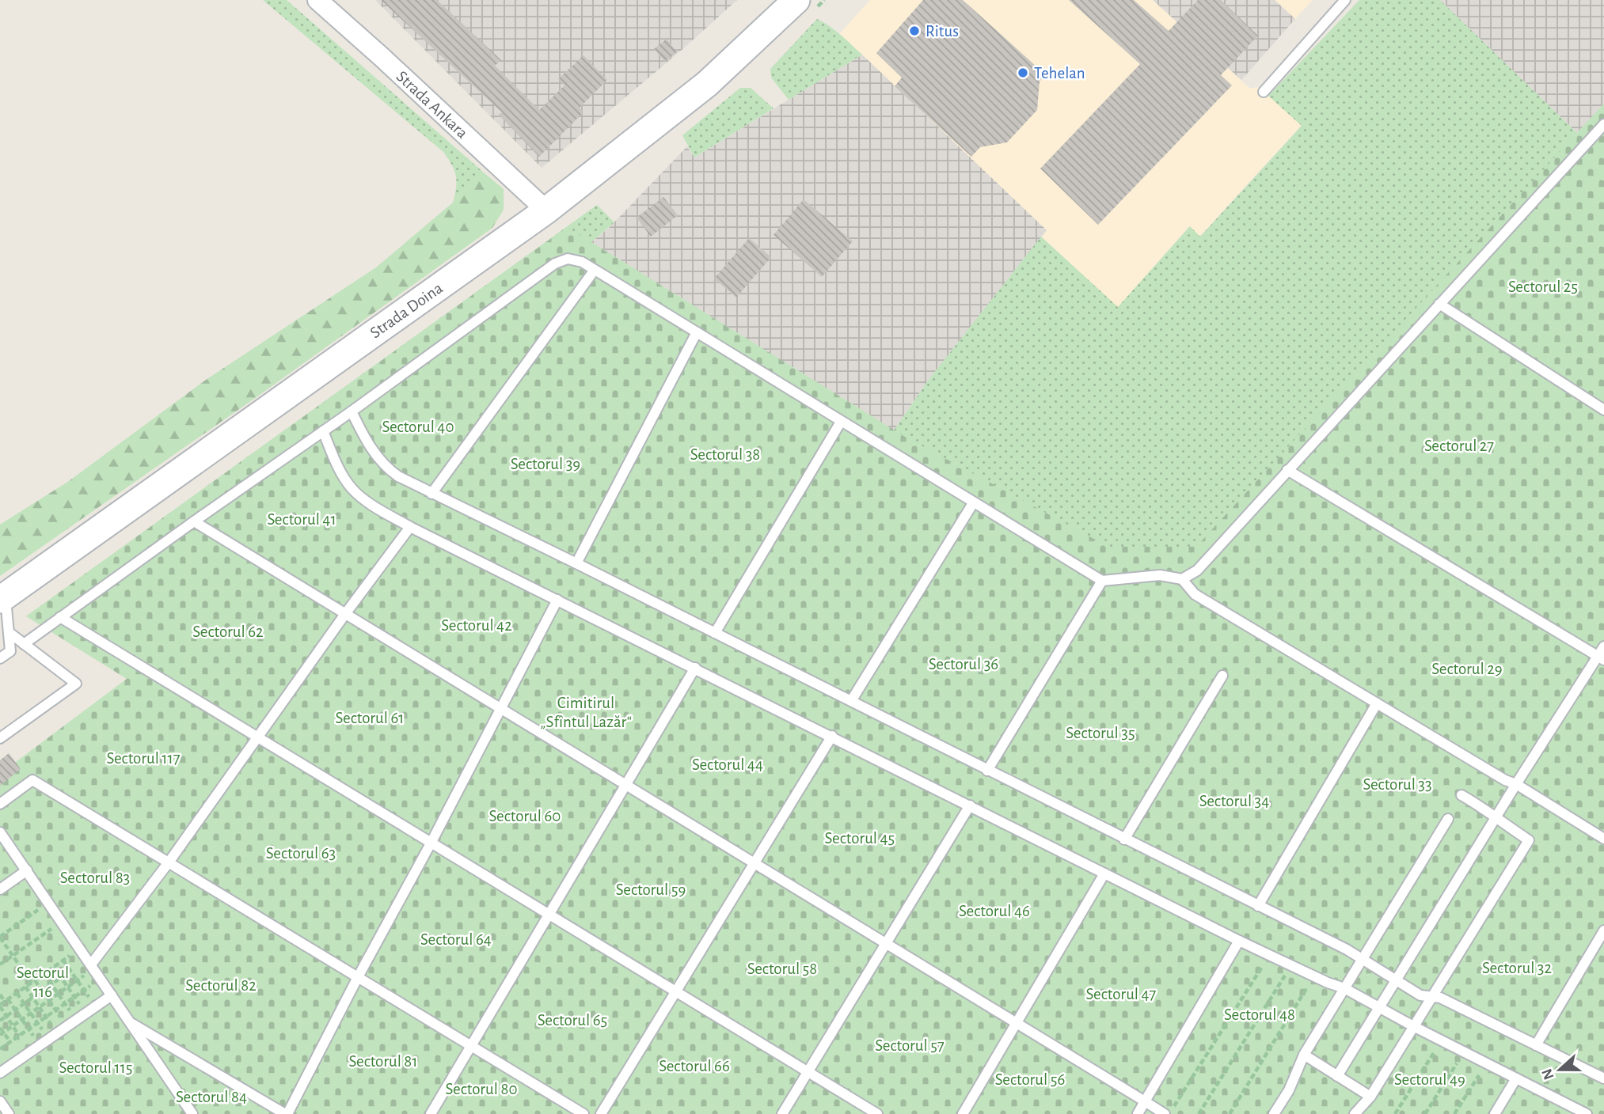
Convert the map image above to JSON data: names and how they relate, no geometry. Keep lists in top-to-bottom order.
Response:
{
  "streets": {
    "main road": ["Strada Doina"],
    "street": ["Strada Ankara"]
  },
  "crossings": [
    ["Strada Ankara", "Strada Doina"]
  ],
  "parks": [
    "Sectorul 25",
    "Sectorul 40",
    "Sectorul 27",
    "Sectorul 38",
    "Sectorul 39",
    "Sectorul 41",
    "Sectorul 42",
    "Sectorul 62",
    "Sectorul 36",
    "Sectorul 29",
    "Cimitirul „Sfîntul Lazăr“",
    "Sectorul 61",
    "Sectorul 35",
    "Sectorul 117",
    "Sectorul 44",
    "Sectorul 33",
    "Sectorul 34",
    "Sectorul 60",
    "Sectorul 45",
    "Sectorul 63",
    "Sectorul 83",
    "Sectorul 59",
    "Sectorul 46",
    "Sectorul 64",
    "Sectorul 32",
    "Sectorul 58",
    "Sectorul 116",
    "Sectorul 82",
    "Sectorul 47",
    "Sectorul 48",
    "Sectorul 65",
    "Sectorul 57",
    "Sectorul 81",
    "Sectorul 66",
    "Sectorul 115",
    "Sectorul 56",
    "Sectorul 49",
    "Sectorul 80",
    "Sectorul 84"
  ],
  "places": ["Ritus", "Tehelan"],
  "north": "left"
}
